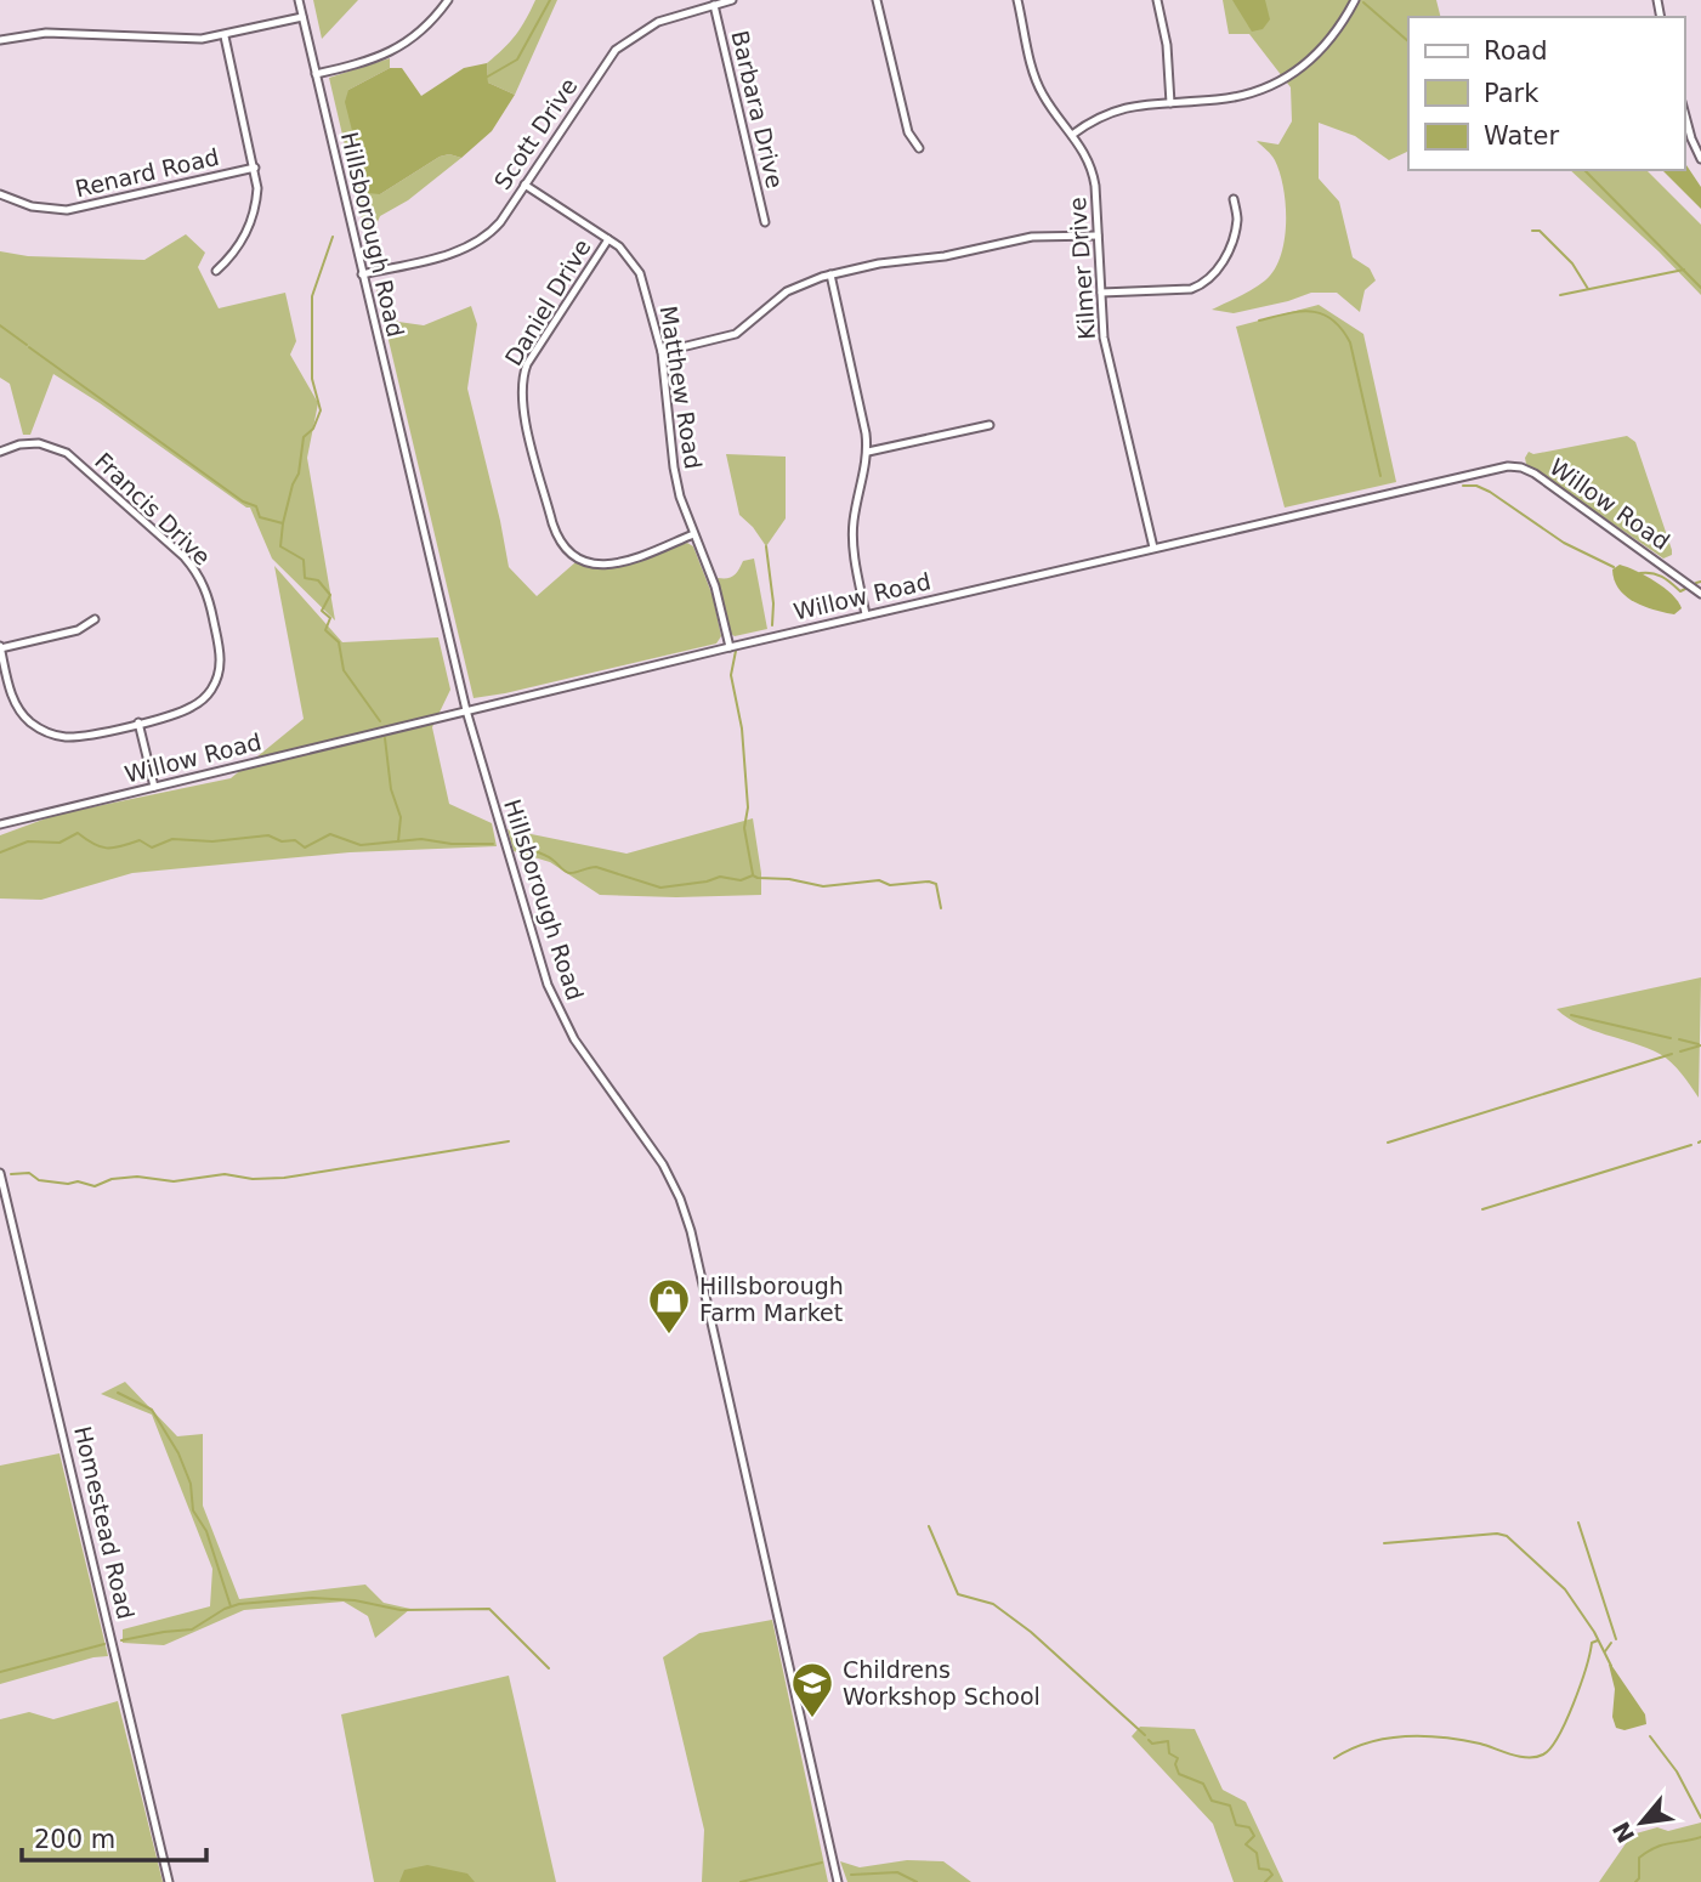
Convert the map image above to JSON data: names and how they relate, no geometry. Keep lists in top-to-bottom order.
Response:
{
  "streets": {
    "street": [
      "Barbara Drive",
      "Scott Drive",
      "Renard Road",
      "Hillsborough Road",
      "Kilmer Drive",
      "Daniel Drive",
      "Matthew Road",
      "Willow Road",
      "Francis Drive",
      "Homestead Road"
    ]
  },
  "crossings": [
    ["Barbara Drive", "Scott Drive"],
    ["Scott Drive", "Hillsborough Road"],
    ["Scott Drive", "Matthew Road"],
    ["Hillsborough Road", "Willow Road"],
    ["Kilmer Drive", "Willow Road"],
    ["Daniel Drive", "Matthew Road"],
    ["Matthew Road", "Willow Road"]
  ],
  "places": {
    "shop": ["Hillsborough Farm Market"],
    "school or university": ["Childrens Workshop School"]
  },
  "legend": ["Road", "Park", "Water"],
  "scale_bar": "200 m",
  "north": "bottom left"
}
